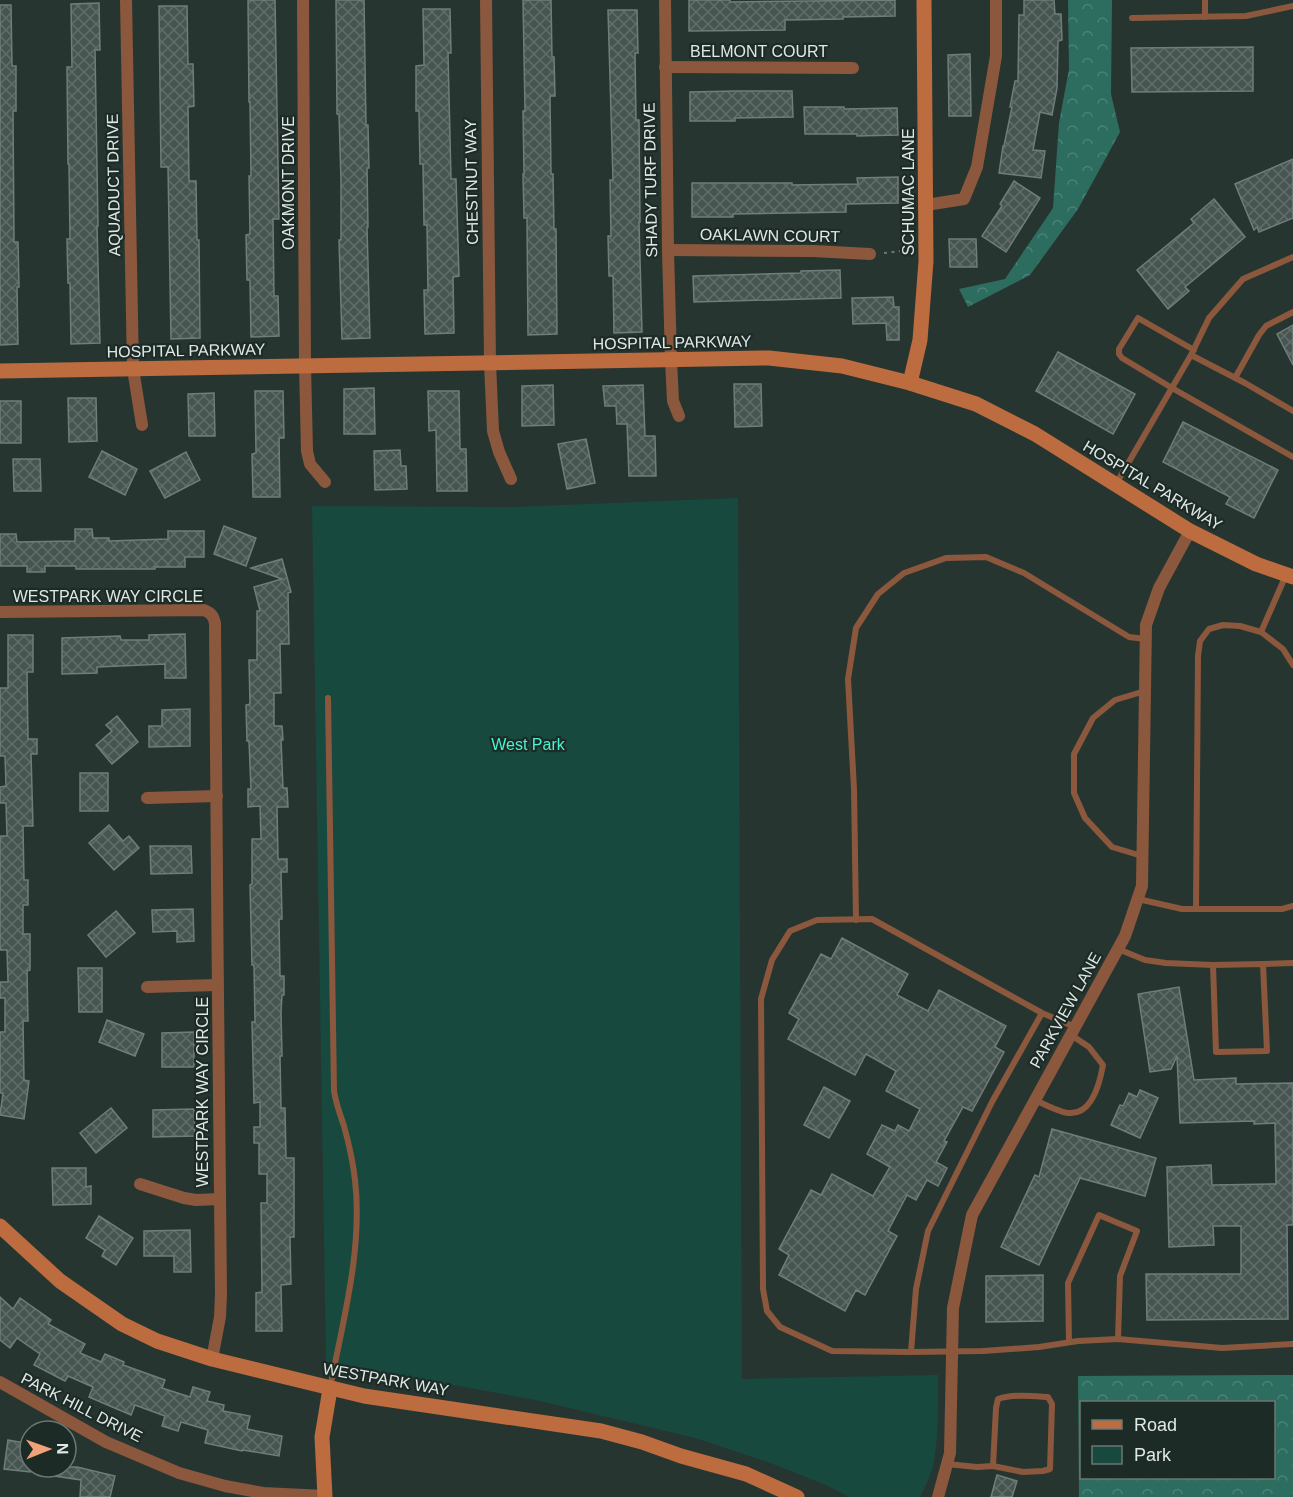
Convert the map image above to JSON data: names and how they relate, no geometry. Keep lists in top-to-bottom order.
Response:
{
  "streets": {
    "street": [
      "BELMONT COURT",
      "SHADY TURF DRIVE",
      "CHESTNUT WAY",
      "OAKMONT DRIVE",
      "AQUADUCT DRIVE",
      "SCHUMAC LANE",
      "OAKLAWN COURT",
      "HOSPITAL PARKWAY",
      "WESTPARK WAY CIRCLE",
      "PARKVIEW LANE",
      "WESTPARK WAY",
      "PARK HILL DRIVE"
    ]
  },
  "crossings": [
    ["BELMONT COURT", "SHADY TURF DRIVE"],
    ["SHADY TURF DRIVE", "OAKLAWN COURT"],
    ["SHADY TURF DRIVE", "HOSPITAL PARKWAY"],
    ["CHESTNUT WAY", "HOSPITAL PARKWAY"],
    ["OAKMONT DRIVE", "HOSPITAL PARKWAY"],
    ["AQUADUCT DRIVE", "HOSPITAL PARKWAY"],
    ["SCHUMAC LANE", "HOSPITAL PARKWAY"],
    ["HOSPITAL PARKWAY", "PARKVIEW LANE"],
    ["WESTPARK WAY CIRCLE", "WESTPARK WAY"]
  ],
  "parks": ["West Park"],
  "legend": ["Road", "Park"],
  "north": "right"
}
